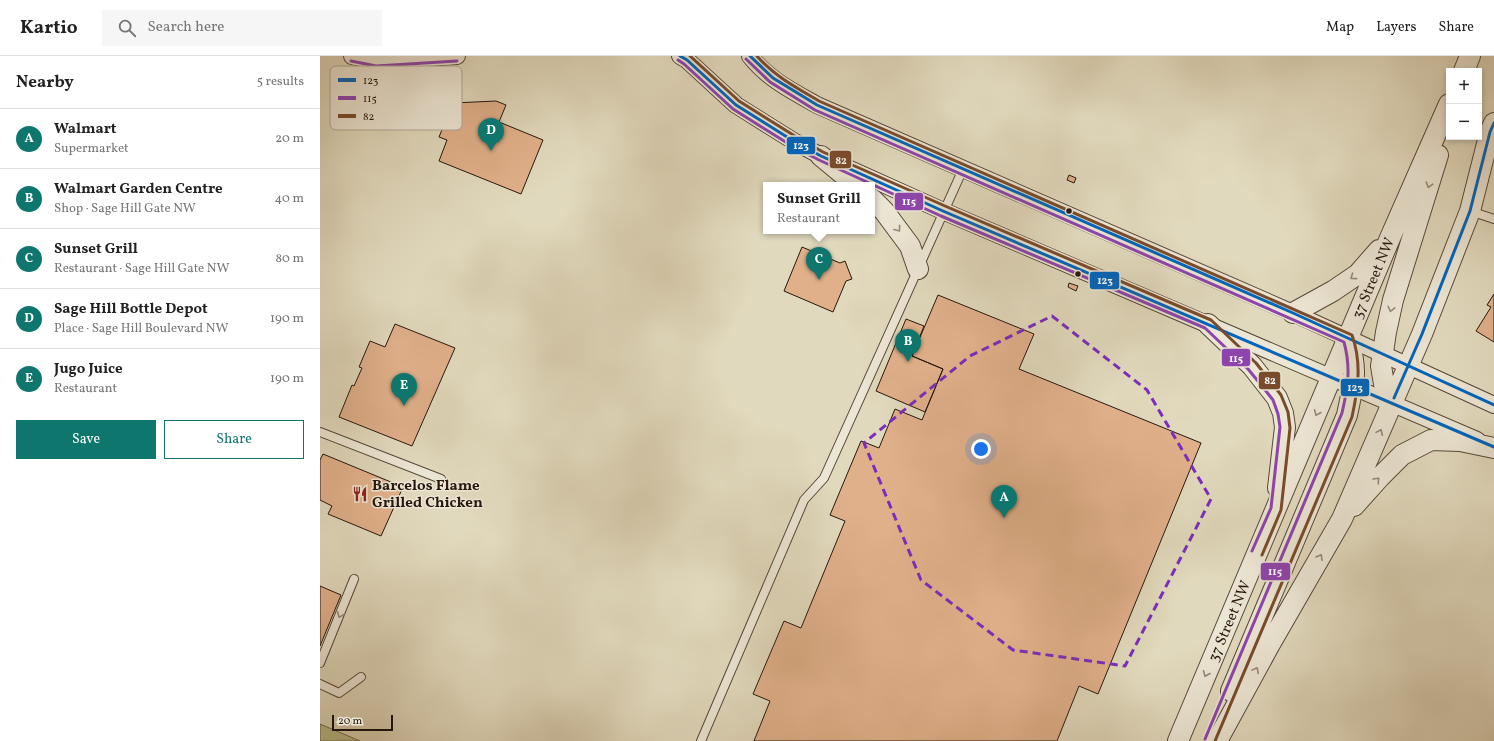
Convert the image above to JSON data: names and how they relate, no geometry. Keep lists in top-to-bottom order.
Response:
{
  "streets": {
    "street": ["37 Street NW"]
  },
  "places": {
    "restaurant": ["Barcelos Flame Grilled Chicken"]
  },
  "lines": ["transit line 123", "transit line 82", "transit line 115"],
  "legend": ["123", "115", "82"],
  "scale_bar": "20 m",
  "page": {
    "header": "Kartio",
    "search": "Search here",
    "nav": ["Map", "Layers", "Share"],
    "heading": ["Nearby", "5 results"],
    "map_buttons": ["+", "−"],
    "list": [
      {
        "mark": "A",
        "name": "Walmart",
        "note": "Supermarket",
        "value": "20 m"
      },
      {
        "mark": "B",
        "name": "Walmart Garden Centre",
        "note": "Shop · Sage Hill Gate NW",
        "value": "40 m"
      },
      {
        "mark": "C",
        "name": "Sunset Grill",
        "note": "Restaurant · Sage Hill Gate NW",
        "value": "80 m"
      },
      {
        "mark": "D",
        "name": "Sage Hill Bottle Depot",
        "note": "Place · Sage Hill Boulevard NW",
        "value": "190 m"
      },
      {
        "mark": "E",
        "name": "Jugo Juice",
        "note": "Restaurant",
        "value": "190 m"
      }
    ],
    "pins": [
      "D",
      "C",
      "B",
      "E",
      "A"
    ],
    "popup": ["Sunset Grill", "Restaurant"],
    "buttons": ["Save", "Share"],
    "scale": "20 m"
  }
}
